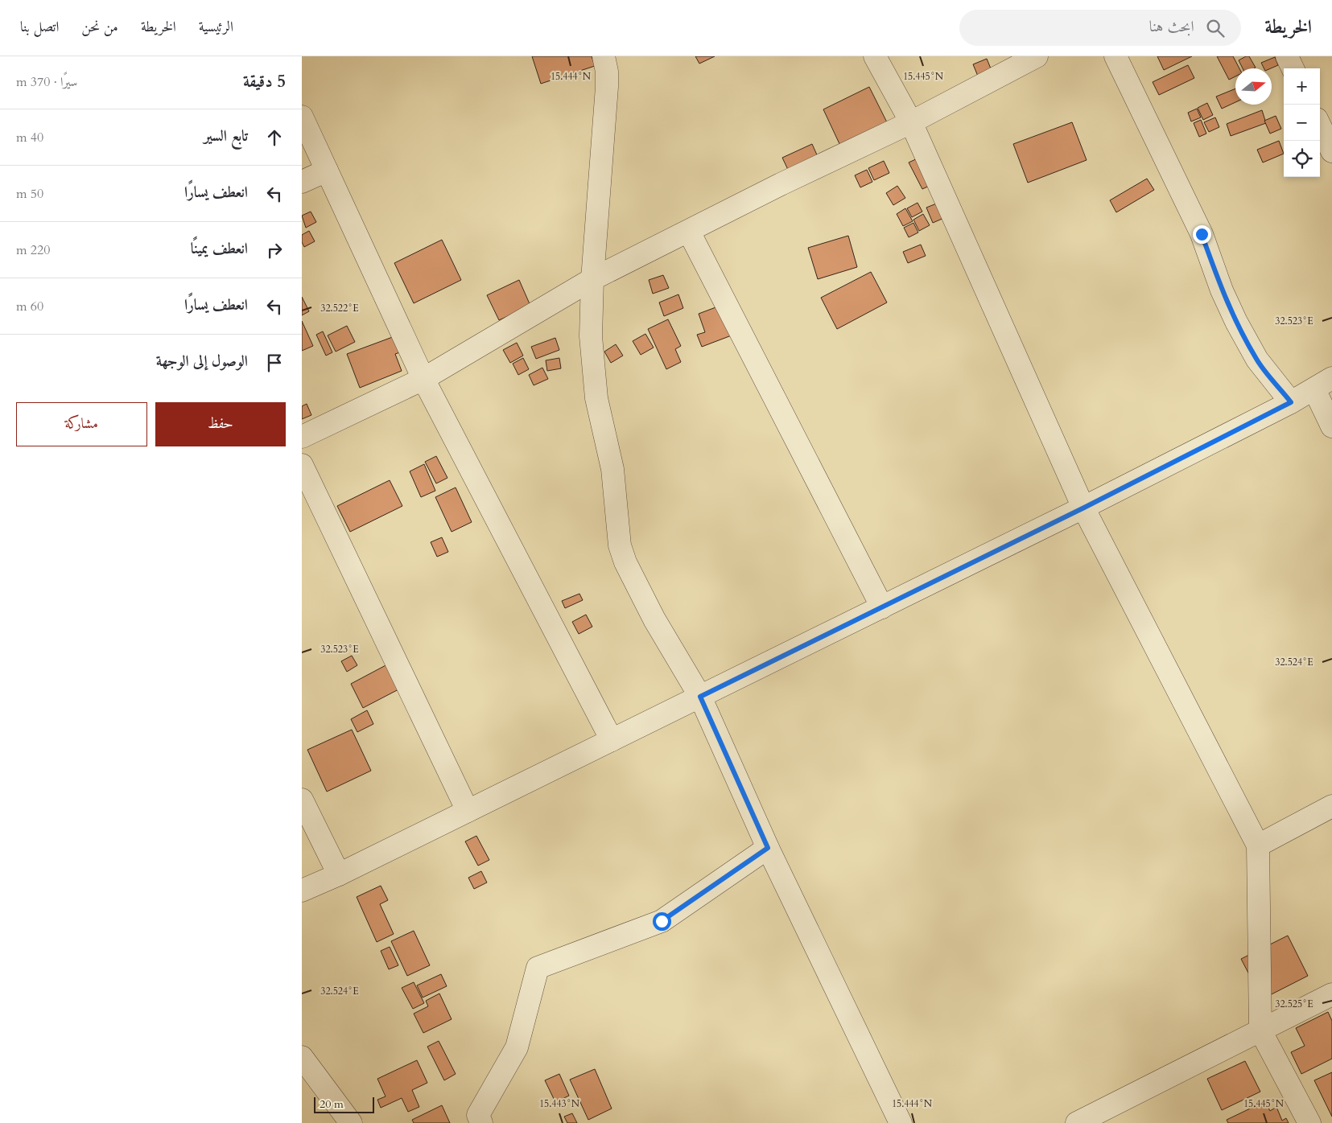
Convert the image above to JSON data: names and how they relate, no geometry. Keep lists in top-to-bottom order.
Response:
{
  "scale_bar": "20 m",
  "north": "right",
  "page": {
    "header": "الخريطة",
    "search": "ابحث هنا",
    "nav": [
      "الرئيسية",
      "الخريطة",
      "من نحن",
      "اتصل بنا"
    ],
    "heading": ["5 دقيقة", "سيرًا · 370 m"],
    "map_buttons": ["+", "−"],
    "list": [
      ["تابع السير", "40 m"],
      ["انعطف يسارًا", "50 m"],
      ["انعطف يمينًا", "220 m"],
      ["انعطف يسارًا", "60 m"],
      "الوصول إلى الوجهة"
    ],
    "buttons": ["حفظ", "مشاركة"],
    "scale": "20 m"
  },
  "coordinates": [
    "15.444°N",
    "15.445°N",
    "32.522°E",
    "32.523°E",
    "32.524°E",
    "32.525°E",
    "15.443°N"
  ]
}
